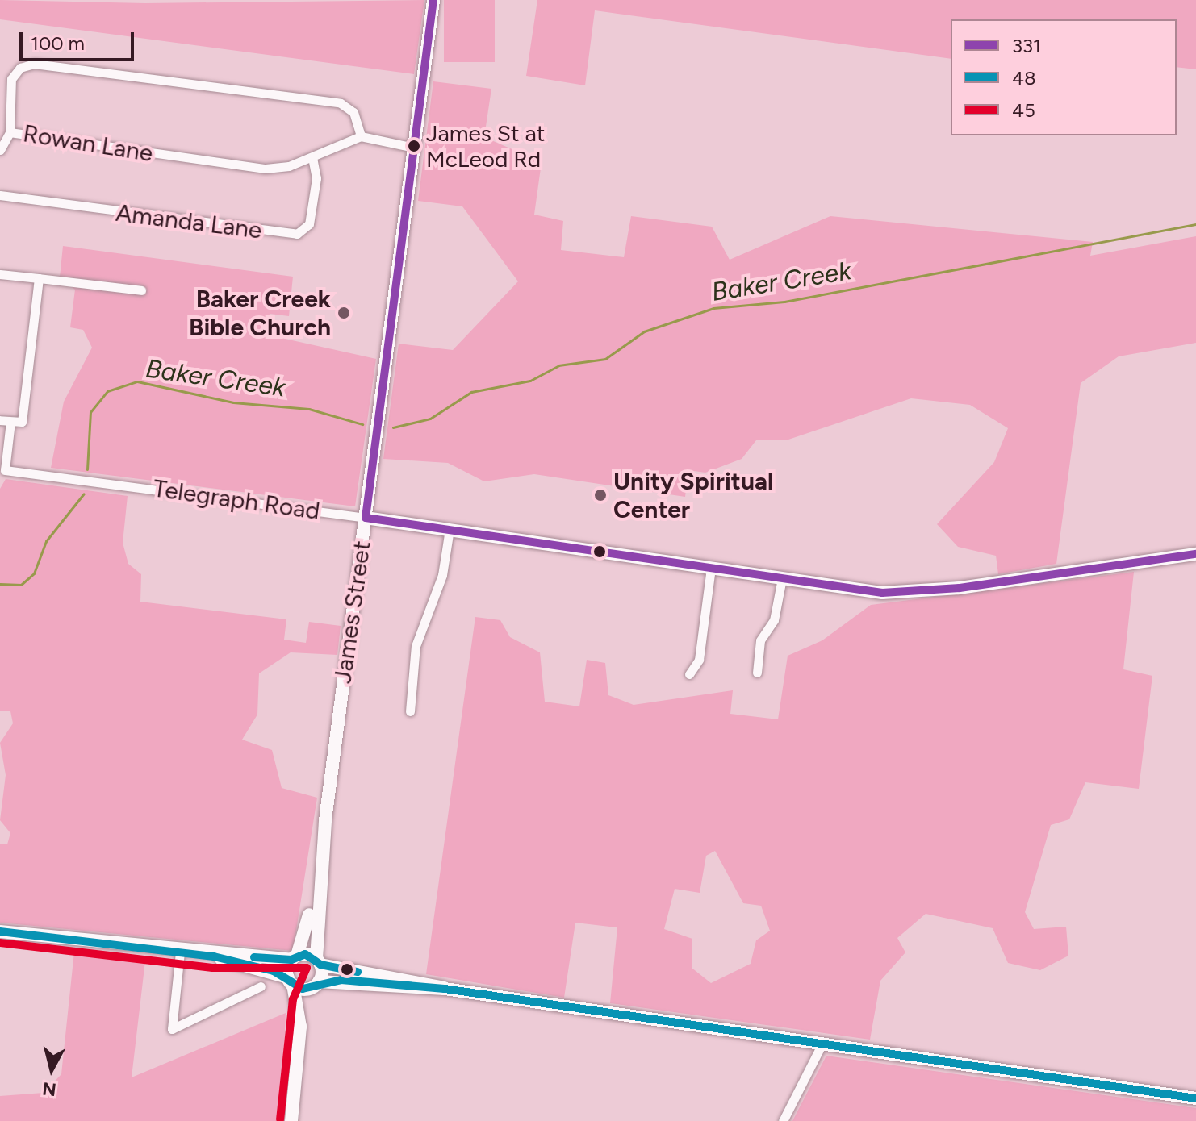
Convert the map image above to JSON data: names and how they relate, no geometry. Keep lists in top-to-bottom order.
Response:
{
  "streets": {
    "main road": ["Telegraph Road", "James Street"],
    "street": ["Rowan Lane", "Amanda Lane"]
  },
  "crossings": [
    ["Rowan Lane", "Amanda Lane"],
    ["Telegraph Road", "James Street"]
  ],
  "water": ["Baker Creek"],
  "places": ["James St at McLeod Rd", "Baker Creek Bible Church", "Unity Spiritual Center"],
  "lines": ["transit line 331", "transit line 48", "transit line 45"],
  "legend": ["331", "48", "45"],
  "scale_bar": "100 m",
  "north": "bottom"
}
